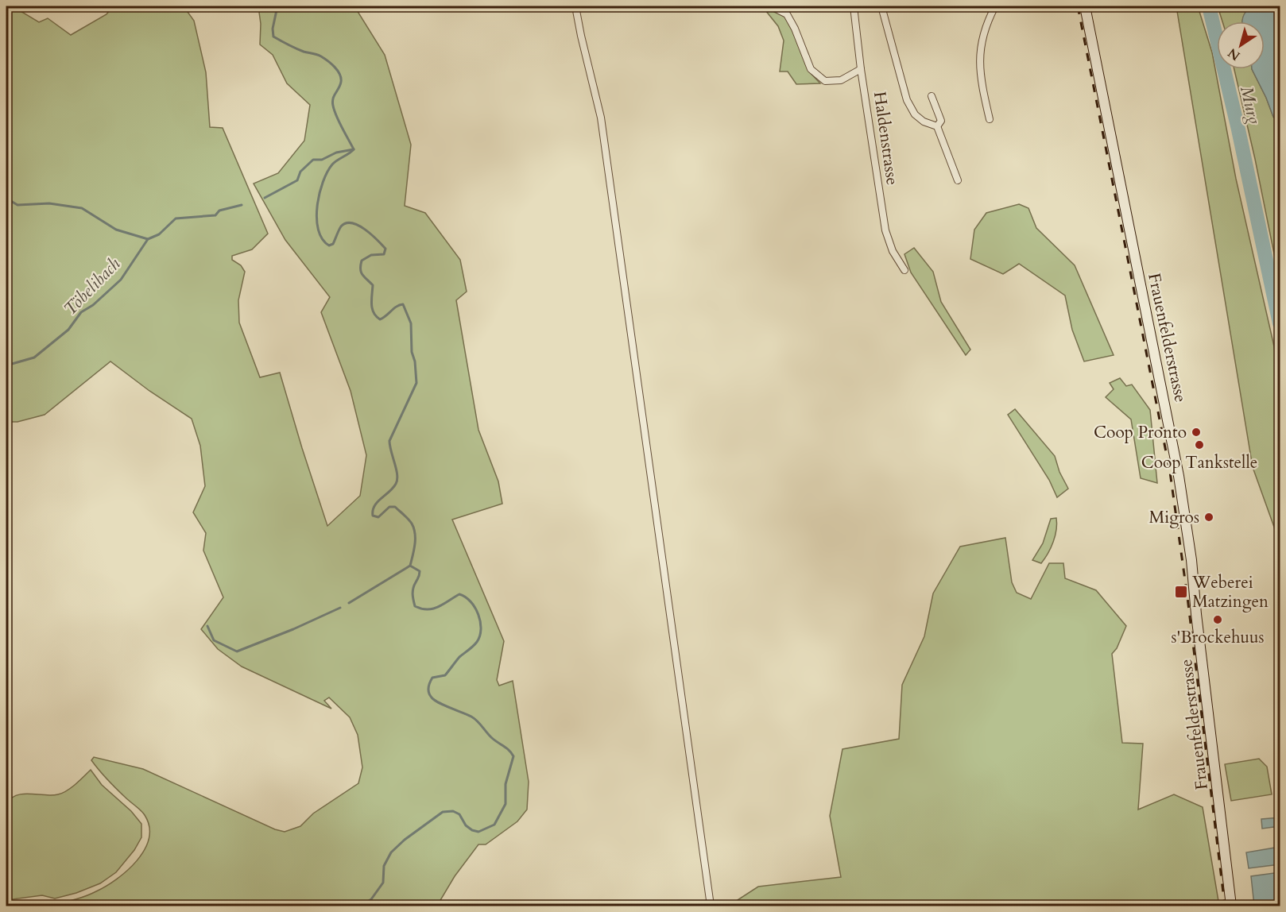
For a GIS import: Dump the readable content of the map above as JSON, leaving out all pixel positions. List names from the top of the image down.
{
  "streets": {
    "main road": ["Frauenfelderstrasse"],
    "street": ["Haldenstrasse"]
  },
  "water": ["Murg", "Töbelibach"],
  "places": {
    "other": [
      "Coop Pronto",
      "Coop Tankstelle",
      "Migros",
      "s'Brockehuus"
    ],
    "transit": ["Weberei Matzingen"]
  },
  "north": "bottom left"
}
